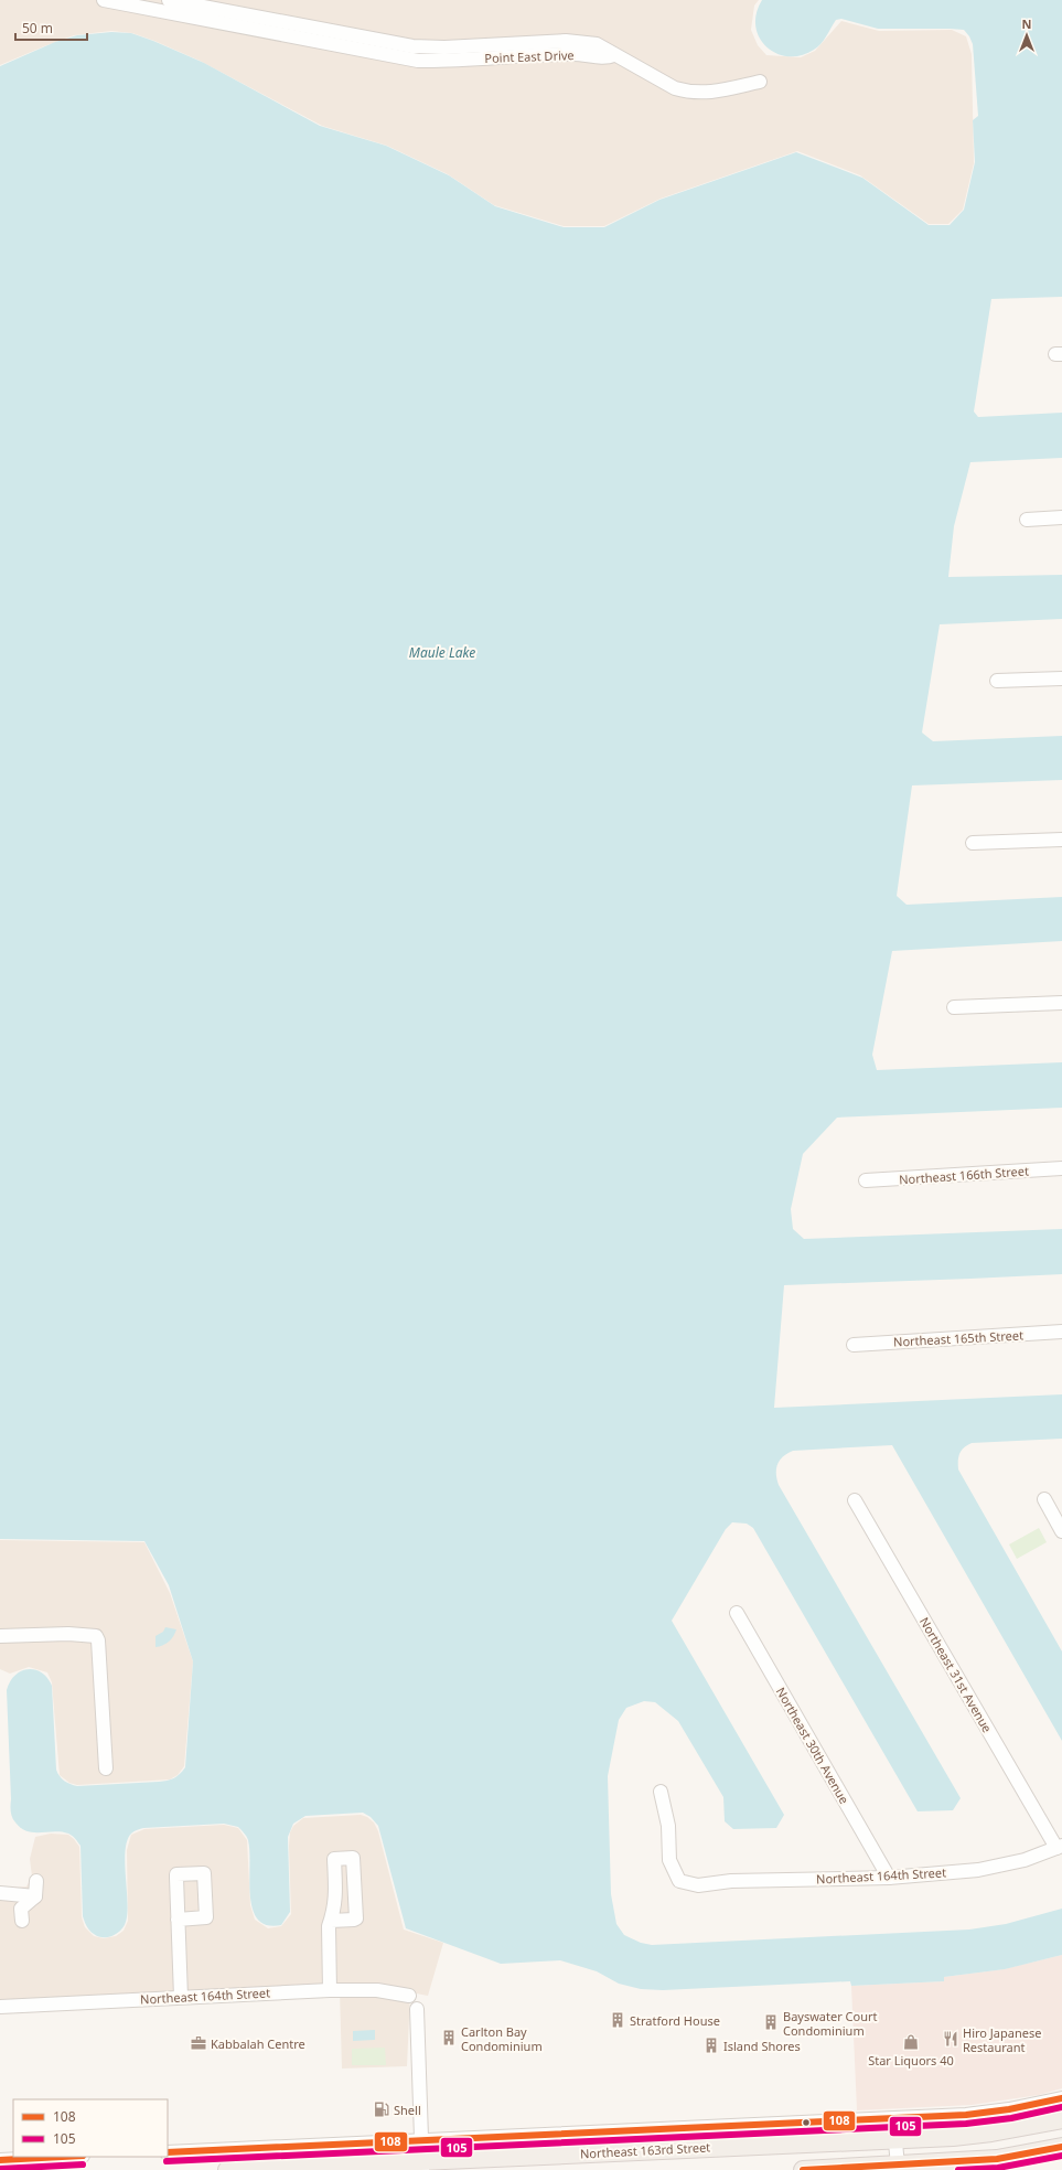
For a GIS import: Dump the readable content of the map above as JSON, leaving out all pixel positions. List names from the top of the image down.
{
  "streets": {
    "main road": ["Northeast 163rd Street"],
    "street": [
      "Point East Drive",
      "Northeast 166th Street",
      "Northeast 165th Street",
      "Northeast 31st Avenue",
      "Northeast 30th Avenue",
      "Northeast 164th Street"
    ]
  },
  "crossings": [
    ["Northeast 31st Avenue", "Northeast 164th Street"],
    ["Northeast 30th Avenue", "Northeast 164th Street"]
  ],
  "water": ["Maule Lake"],
  "places": {
    "building": [
      "Stratford House",
      "Bayswater Court Condominium",
      "Carlton Bay Condominium",
      "Island Shores"
    ],
    "restaurant": ["Hiro Japanese Restaurant"],
    "shop": ["Star Liquors 40"],
    "office": ["Kabbalah Centre"],
    "fuel station": ["Shell"]
  },
  "lines": ["transit line 108", "transit line 105"],
  "legend": ["108", "105"],
  "scale_bar": "50 m",
  "north": "top"
}
